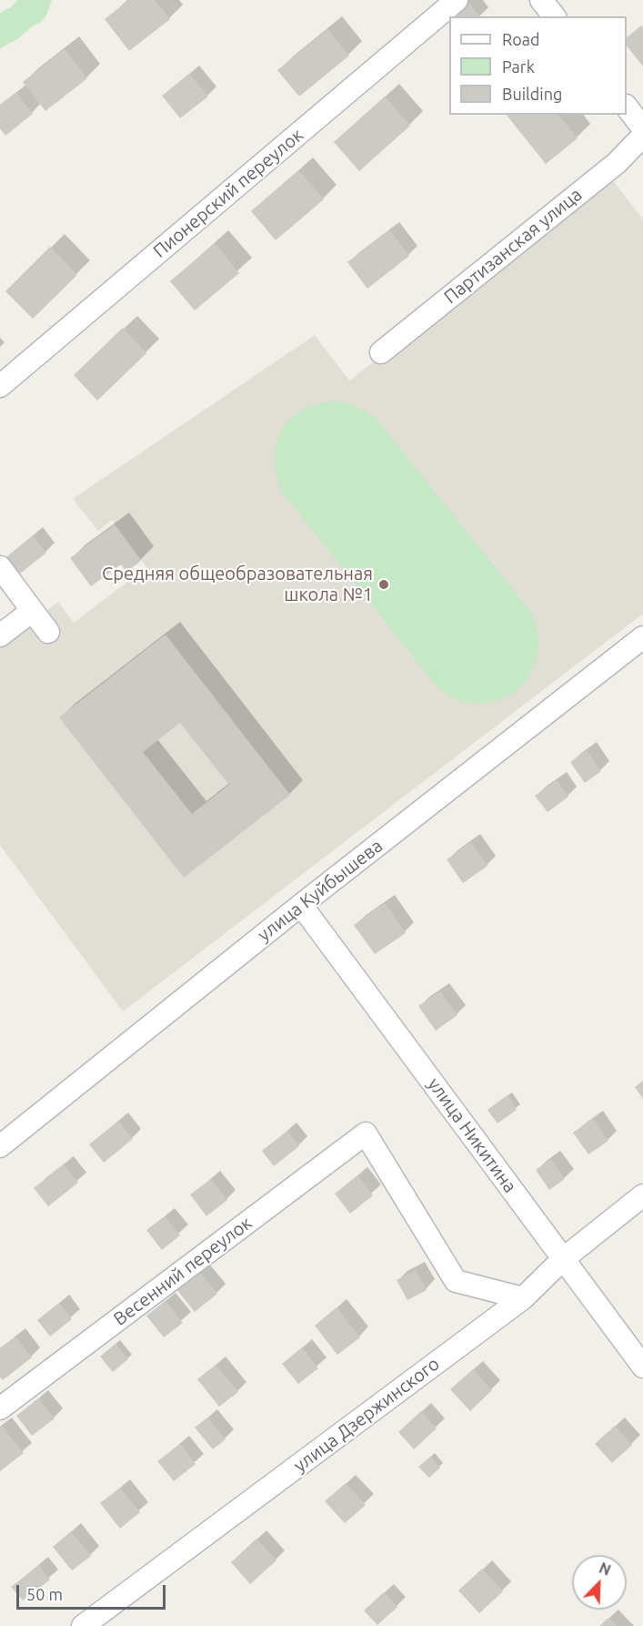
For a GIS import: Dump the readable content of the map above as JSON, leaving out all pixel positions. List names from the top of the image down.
{
  "streets": {
    "street": [
      "Пионерский переулок",
      "Партизанская улица",
      "улица Куйбышева",
      "улица Никитина",
      "Весенний переулок",
      "улица Дзержинского"
    ]
  },
  "crossings": [
    ["улица Куйбышева", "улица Никитина"],
    ["улица Никитина", "улица Дзержинского"],
    ["Весенний переулок", "улица Дзержинского"]
  ],
  "places": ["Средняя общеобразовательная школа №1"],
  "legend": ["Road", "Park", "Building"],
  "scale_bar": "50 m",
  "north": "top right"
}
